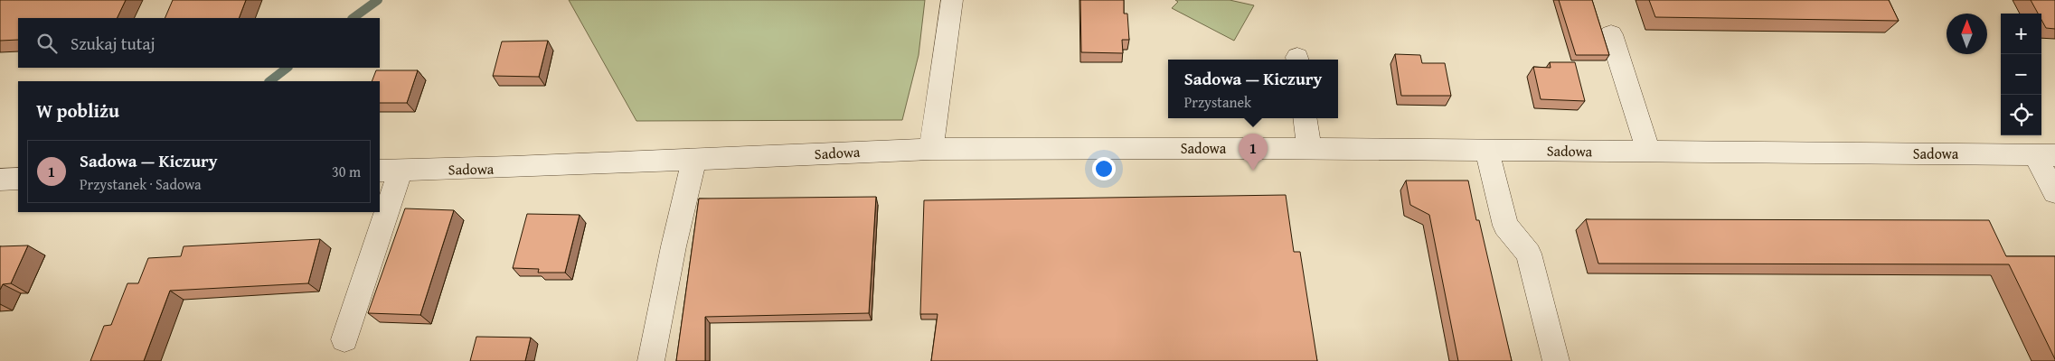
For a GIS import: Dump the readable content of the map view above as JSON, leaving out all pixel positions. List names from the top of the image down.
{
  "streets": {
    "street": ["Sadowa"]
  },
  "north": "top",
  "page": {
    "map_buttons": ["+", "−"],
    "search": "Szukaj tutaj",
    "popup": ["Sadowa — Kiczury", "Przystanek"],
    "heading": "W pobliżu",
    "pins": "1",
    "list": [
      {
        "mark": "1",
        "name": "Sadowa — Kiczury",
        "note": "Przystanek · Sadowa",
        "value": "30 m"
      }
    ]
  }
}
